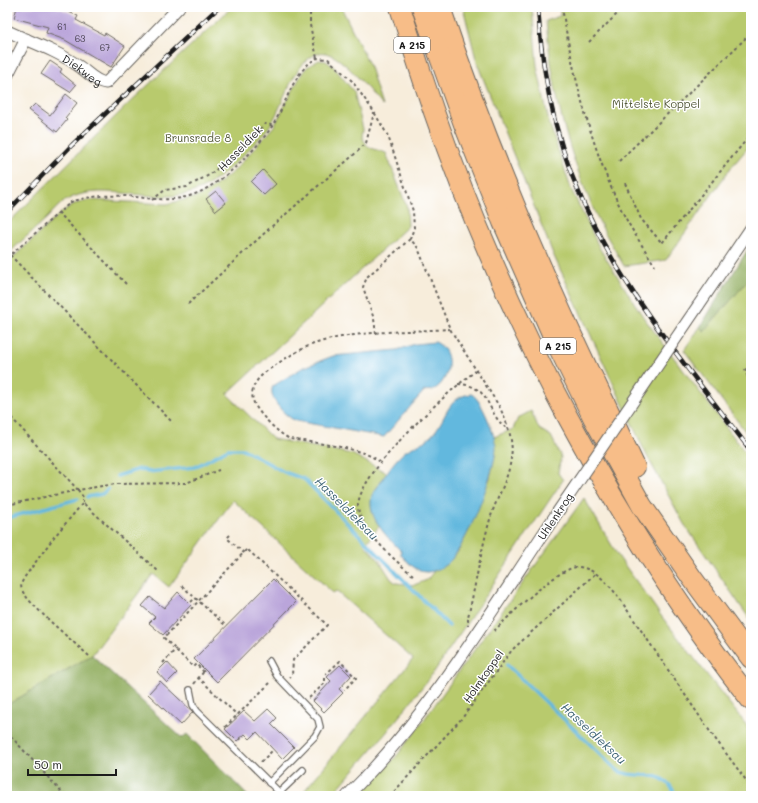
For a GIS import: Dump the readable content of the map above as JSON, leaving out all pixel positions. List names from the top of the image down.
{
  "streets": {
    "highway": ["A 215"],
    "street": ["Diekweg", "Uhlenkrog"],
    "path": ["Hasseldiek", "Holmkoppel"]
  },
  "water": ["Hasseldieksau"],
  "parks": ["Mittelste Koppel", "Brunsrade 8"],
  "house_numbers": ["61", "63", "67"],
  "scale_bar": "50 m"
}
